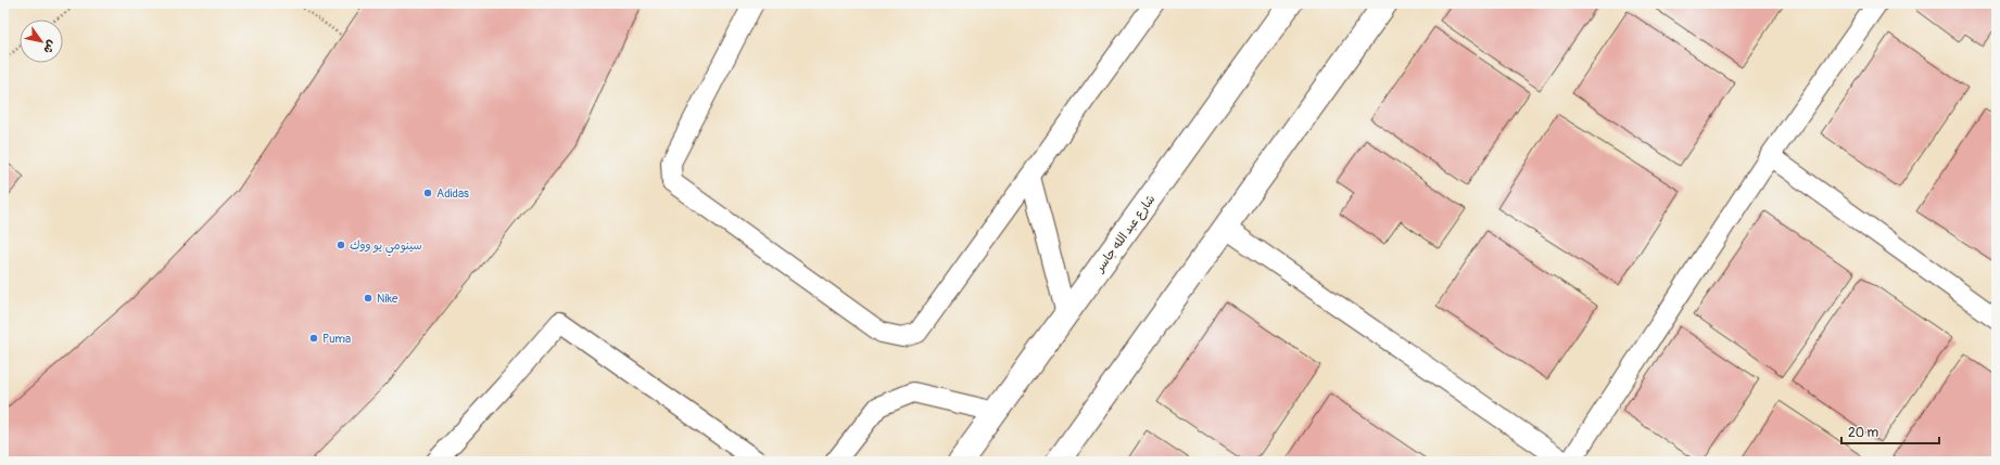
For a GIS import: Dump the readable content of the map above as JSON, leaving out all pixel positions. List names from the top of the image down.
{
  "streets": {
    "street": ["شارع عبد الله جاسر"]
  },
  "places": [
    "Adidas",
    "سينومي يو ووك",
    "Nike",
    "Puma"
  ],
  "scale_bar": "20 m",
  "north": "bottom right"
}
